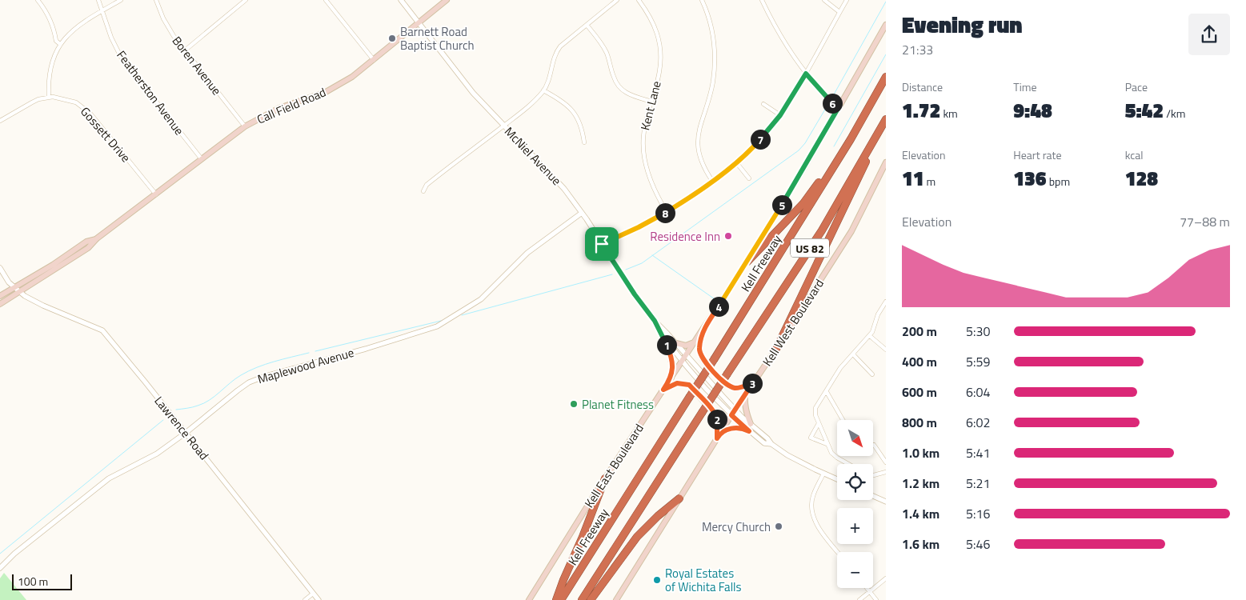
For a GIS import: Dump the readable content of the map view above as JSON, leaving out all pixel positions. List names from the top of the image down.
{
  "streets": {
    "highway": ["US 82", "Kell Freeway"],
    "main road": ["Call Field Road", "Kell West Boulevard", "Kell East Boulevard"],
    "street": [
      "Boren Avenue",
      "Featherston Avenue",
      "Kent Lane",
      "Gossett Drive",
      "McNiel Avenue",
      "Maplewood Avenue",
      "Lawrence Road"
    ]
  },
  "crossings": [
    ["Boren Avenue", "Call Field Road"],
    ["Featherston Avenue", "Call Field Road"],
    ["Call Field Road", "Gossett Drive"],
    ["Call Field Road", "McNiel Avenue"],
    ["Call Field Road", "Lawrence Road"],
    ["McNiel Avenue", "Kell West Boulevard"],
    ["McNiel Avenue", "Maplewood Avenue"],
    ["McNiel Avenue", "Kell East Boulevard"],
    ["Maplewood Avenue", "Lawrence Road"]
  ],
  "places": [
    "Barnett Road Baptist Church",
    "Residence Inn",
    "Planet Fitness",
    "Mercy Church",
    "Royal Estates of Wichita Falls"
  ],
  "scale_bar": "100 m",
  "north": "bottom right",
  "page": {
    "heading": ["Evening run", "21:33"],
    "stats": [
      ["Distance", "1.72 km"],
      ["Time", "9:48"],
      ["Pace", "5:42 /km"],
      ["Elevation", "11 m"],
      ["Heart rate", "136 bpm"],
      ["kcal", "128"]
    ],
    "pins": [
      "6",
      "7",
      "5",
      "8",
      "4",
      "1",
      "3",
      "2"
    ],
    "chart": ["Elevation", "77–88 m"],
    "list": [
      {
        "name": "200 m",
        "note": "5:30"
      },
      {
        "name": "400 m",
        "note": "5:59"
      },
      {
        "name": "600 m",
        "note": "6:04"
      },
      {
        "name": "800 m",
        "note": "6:02"
      },
      {
        "name": "1.0 km",
        "note": "5:41"
      },
      {
        "name": "1.2 km",
        "note": "5:21"
      },
      {
        "name": "1.4 km",
        "note": "5:16"
      },
      {
        "name": "1.6 km",
        "note": "5:46"
      }
    ],
    "map_buttons": ["+", "−"],
    "scale": "100 m"
  }
}
